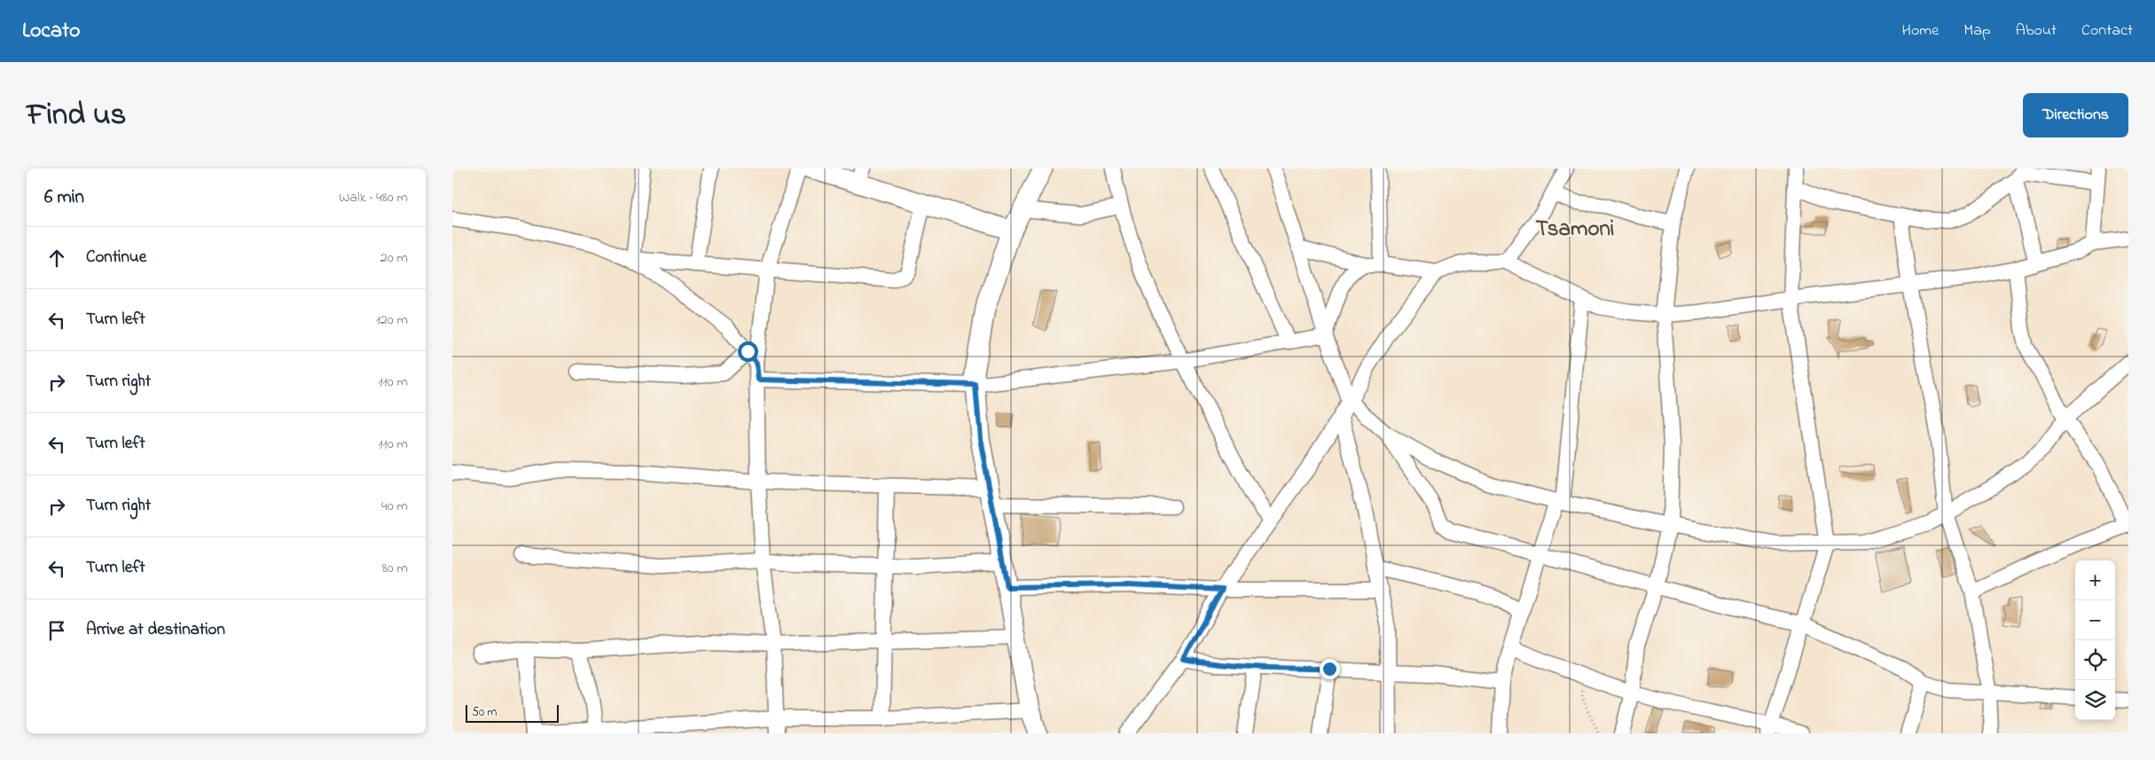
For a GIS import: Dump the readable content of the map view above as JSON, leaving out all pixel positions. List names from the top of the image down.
{
  "districts": ["Tsamoni"],
  "scale_bar": "50 m",
  "page": {
    "header": "Locato",
    "nav": [
      "Home",
      "Map",
      "About",
      "Contact"
    ],
    "title": "Find us",
    "buttons": "Directions",
    "heading": ["6 min", "Walk · 480 m"],
    "list": [
      ["Continue", "20 m"],
      ["Turn left", "120 m"],
      ["Turn right", "110 m"],
      ["Turn left", "110 m"],
      ["Turn right", "40 m"],
      ["Turn left", "80 m"],
      "Arrive at destination"
    ],
    "map_buttons": ["+", "−"],
    "scale": "50 m"
  }
}
